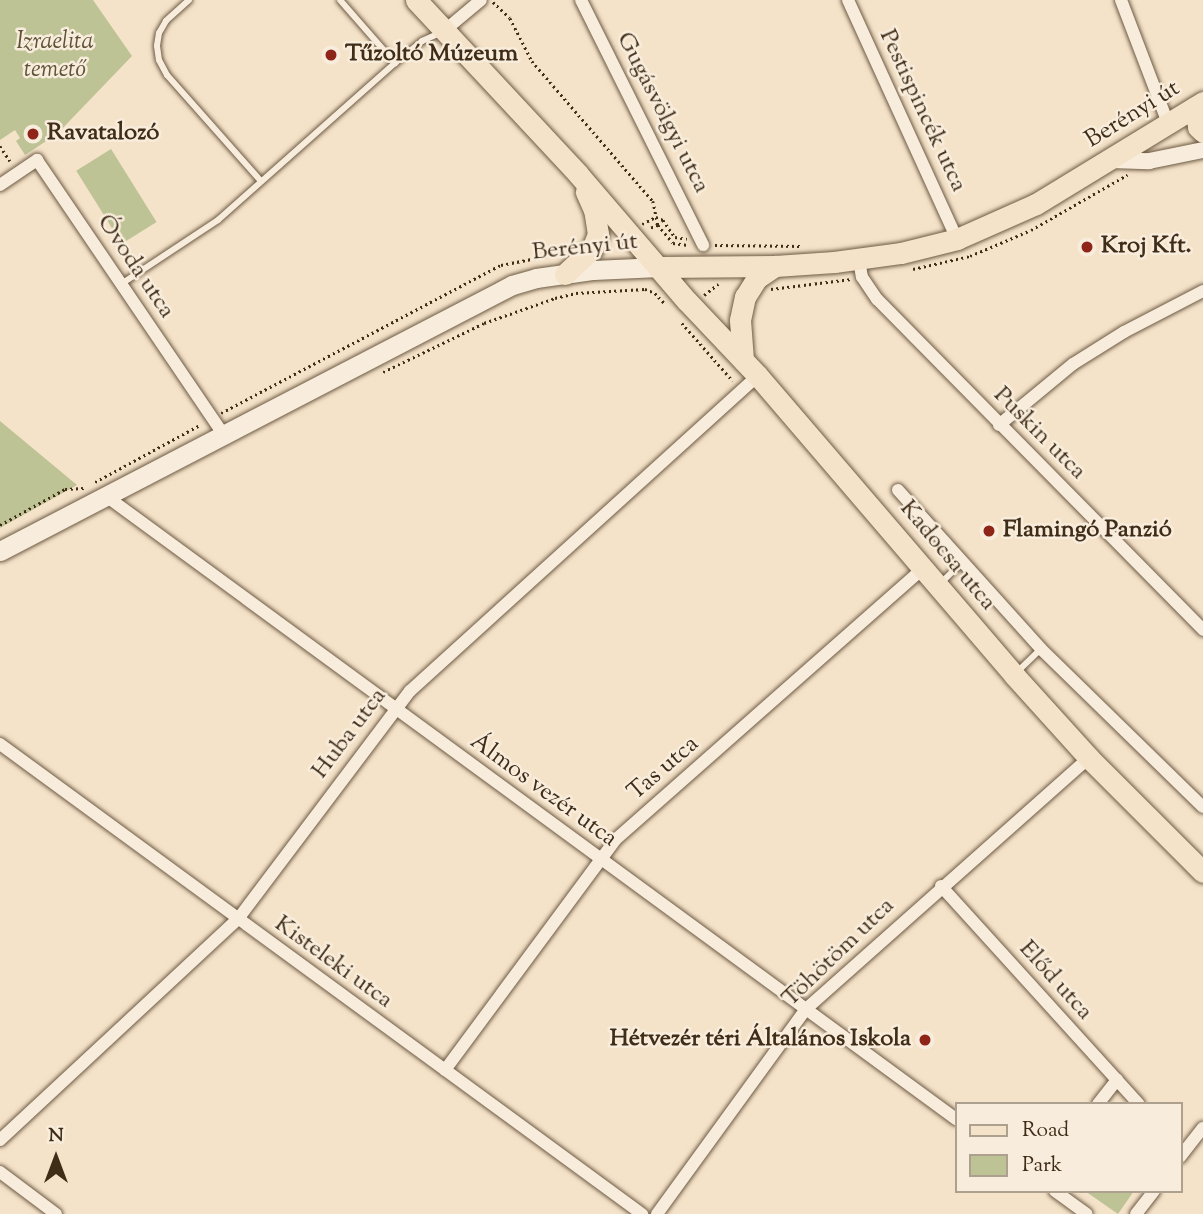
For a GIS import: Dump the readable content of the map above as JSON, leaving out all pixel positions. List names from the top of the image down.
{
  "streets": {
    "main road": ["Berényi út", "Kadocsa utca"],
    "street": [
      "Pestispincék utca",
      "Gugásvölgyi utca",
      "Óvoda utca",
      "Puskin utca",
      "Huba utca",
      "Tas utca",
      "Álmos vezér utca",
      "Töhötöm utca",
      "Kisteleki utca",
      "Előd utca"
    ]
  },
  "crossings": [
    ["Pestispincék utca", "Berényi út"],
    ["Berényi út", "Óvoda utca"],
    ["Berényi út", "Puskin utca"],
    ["Berényi út", "Kadocsa utca"],
    ["Berényi út", "Álmos vezér utca"],
    ["Kadocsa utca", "Huba utca"],
    ["Kadocsa utca", "Tas utca"],
    ["Kadocsa utca", "Töhötöm utca"],
    ["Huba utca", "Álmos vezér utca"],
    ["Huba utca", "Kisteleki utca"],
    ["Tas utca", "Álmos vezér utca"],
    ["Tas utca", "Kisteleki utca"],
    ["Álmos vezér utca", "Töhötöm utca"],
    ["Töhötöm utca", "Előd utca"]
  ],
  "parks": ["Izraelita temető"],
  "places": [
    "Tűzoltó Múzeum",
    "Ravatalozó",
    "Kroj Kft.",
    "Flamingó Panzió",
    "Hétvezér téri Általános Iskola"
  ],
  "legend": ["Road", "Park"],
  "north": "top"
}
